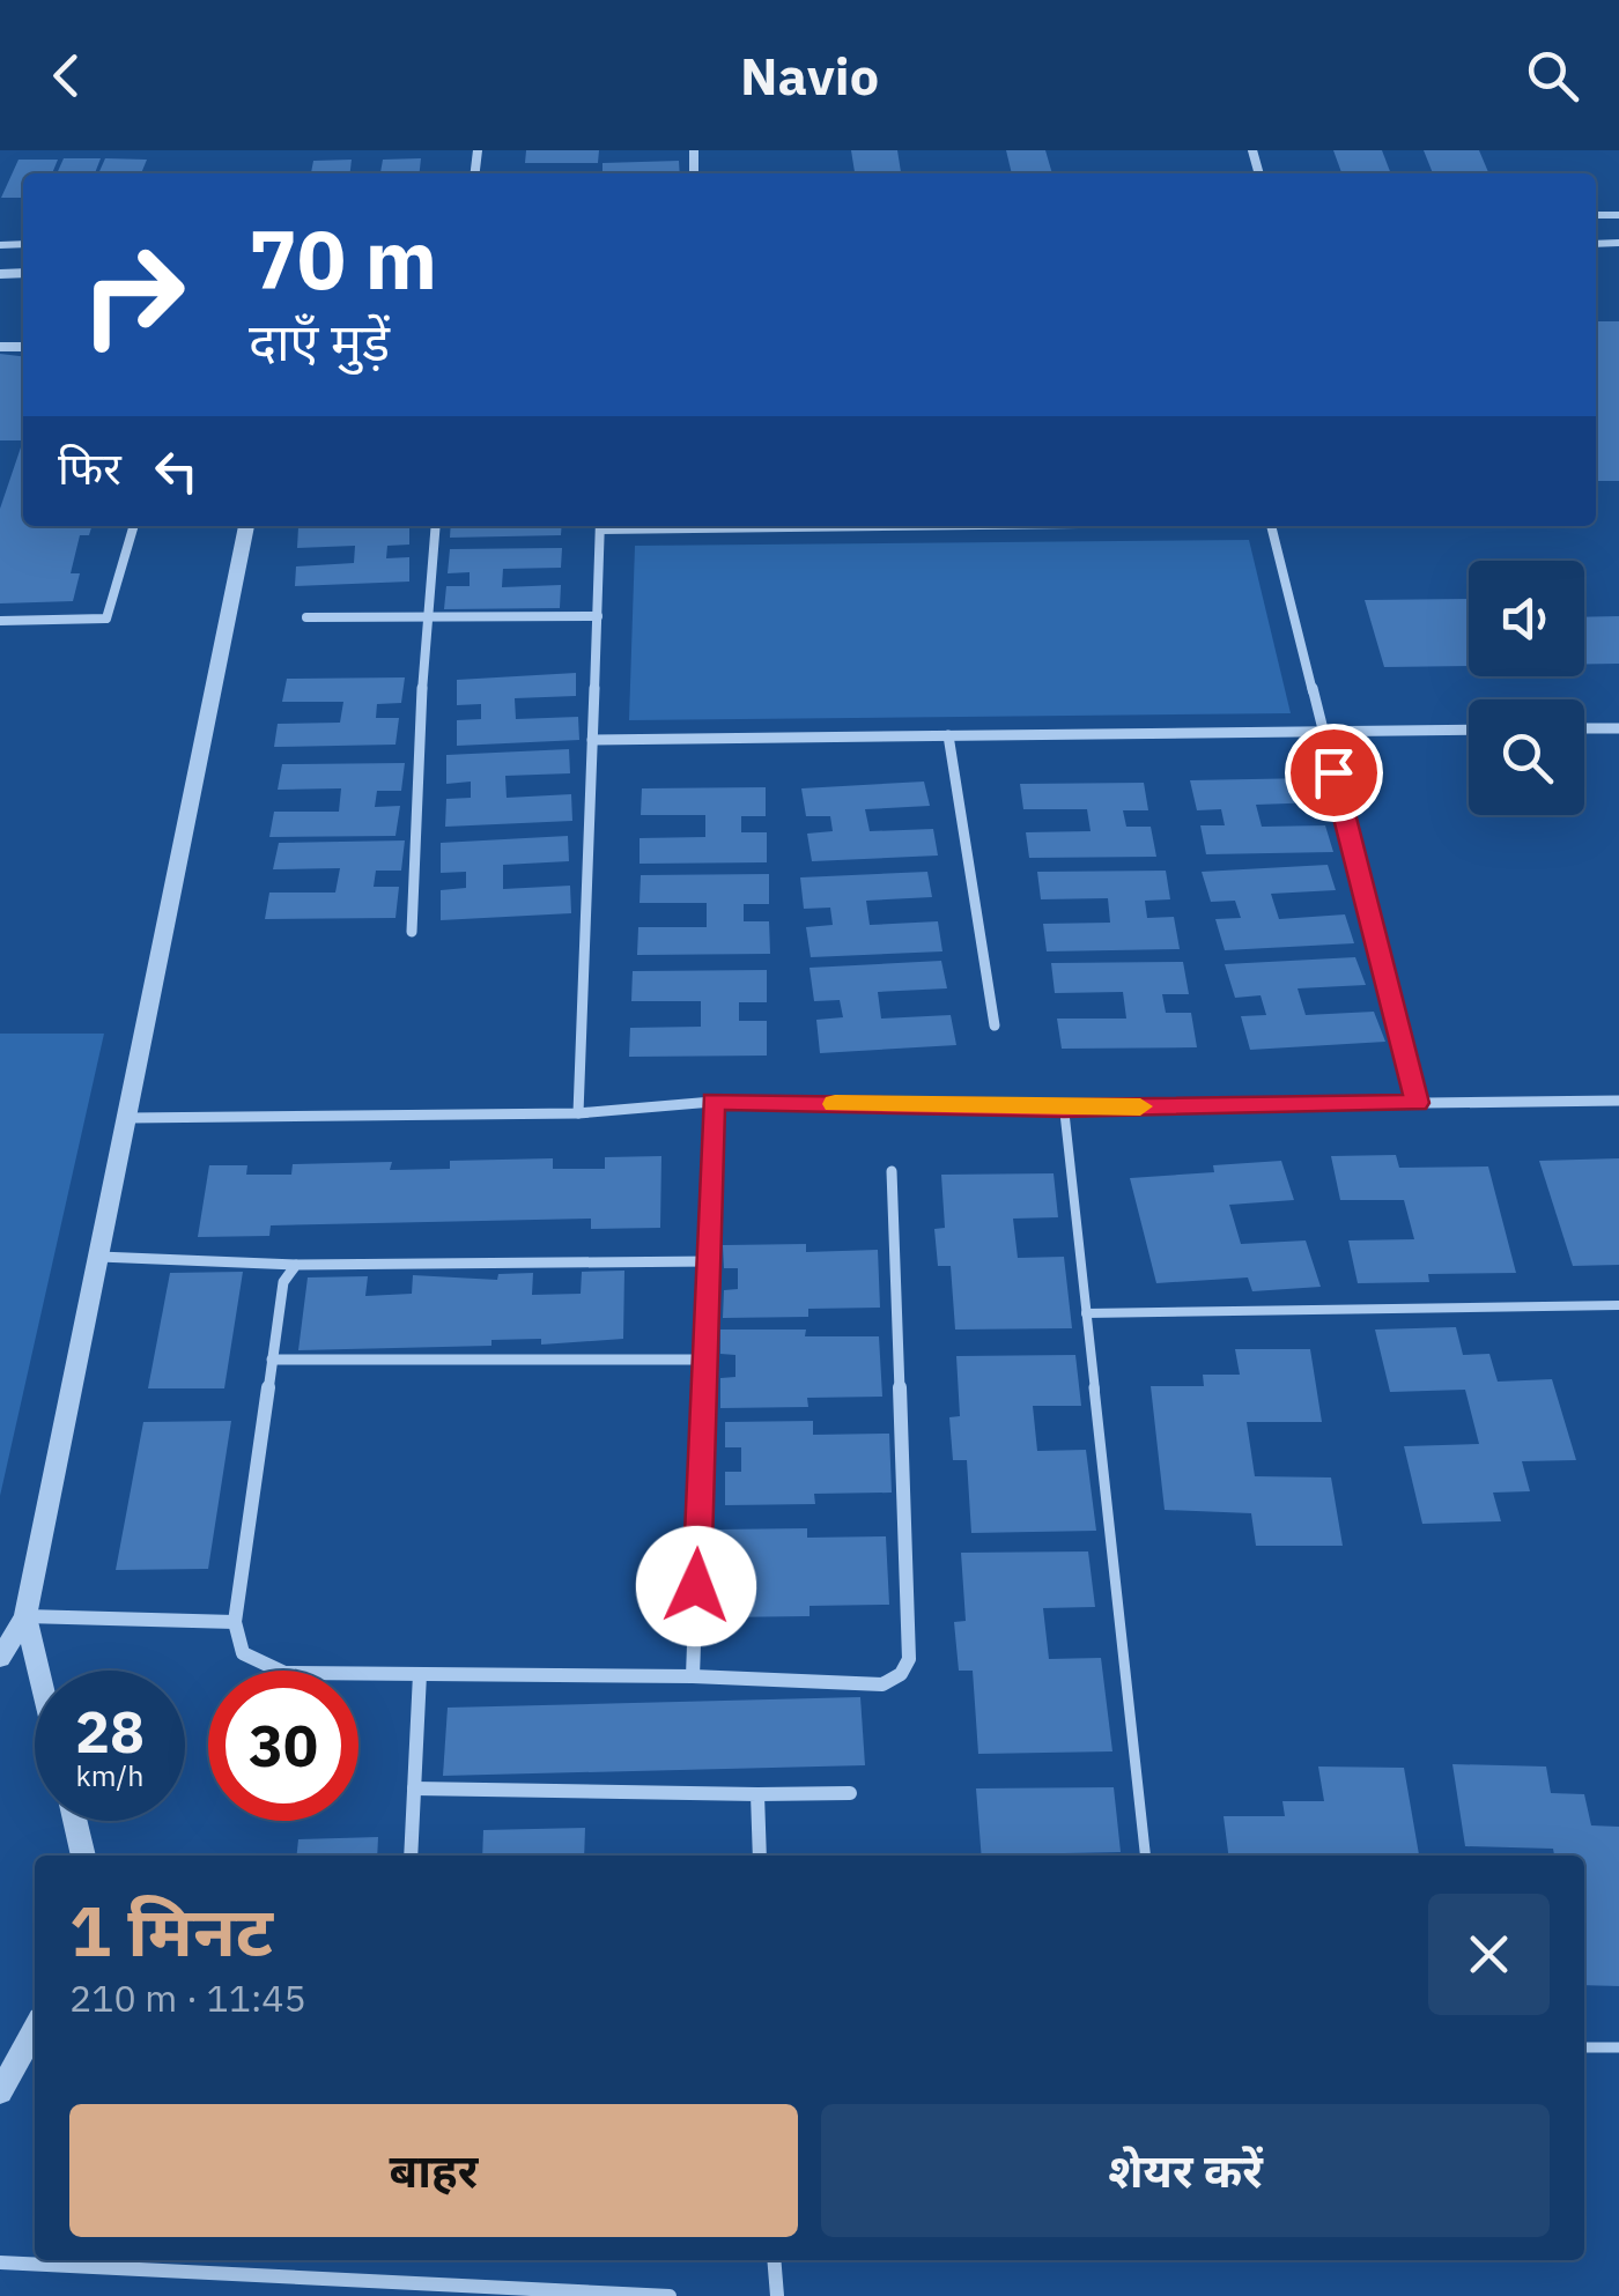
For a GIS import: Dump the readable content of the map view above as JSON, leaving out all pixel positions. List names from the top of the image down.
{
  "page": {
    "header": "Navio",
    "turn": ["70 m", "दाएँ मुड़ें"],
    "then": "फिर",
    "speed": "28 km/h",
    "limit": "30",
    "heading": ["1 मिनट", "210 m · 11:45"],
    "buttons": ["बाहर", "शेयर करें"]
  }
}
